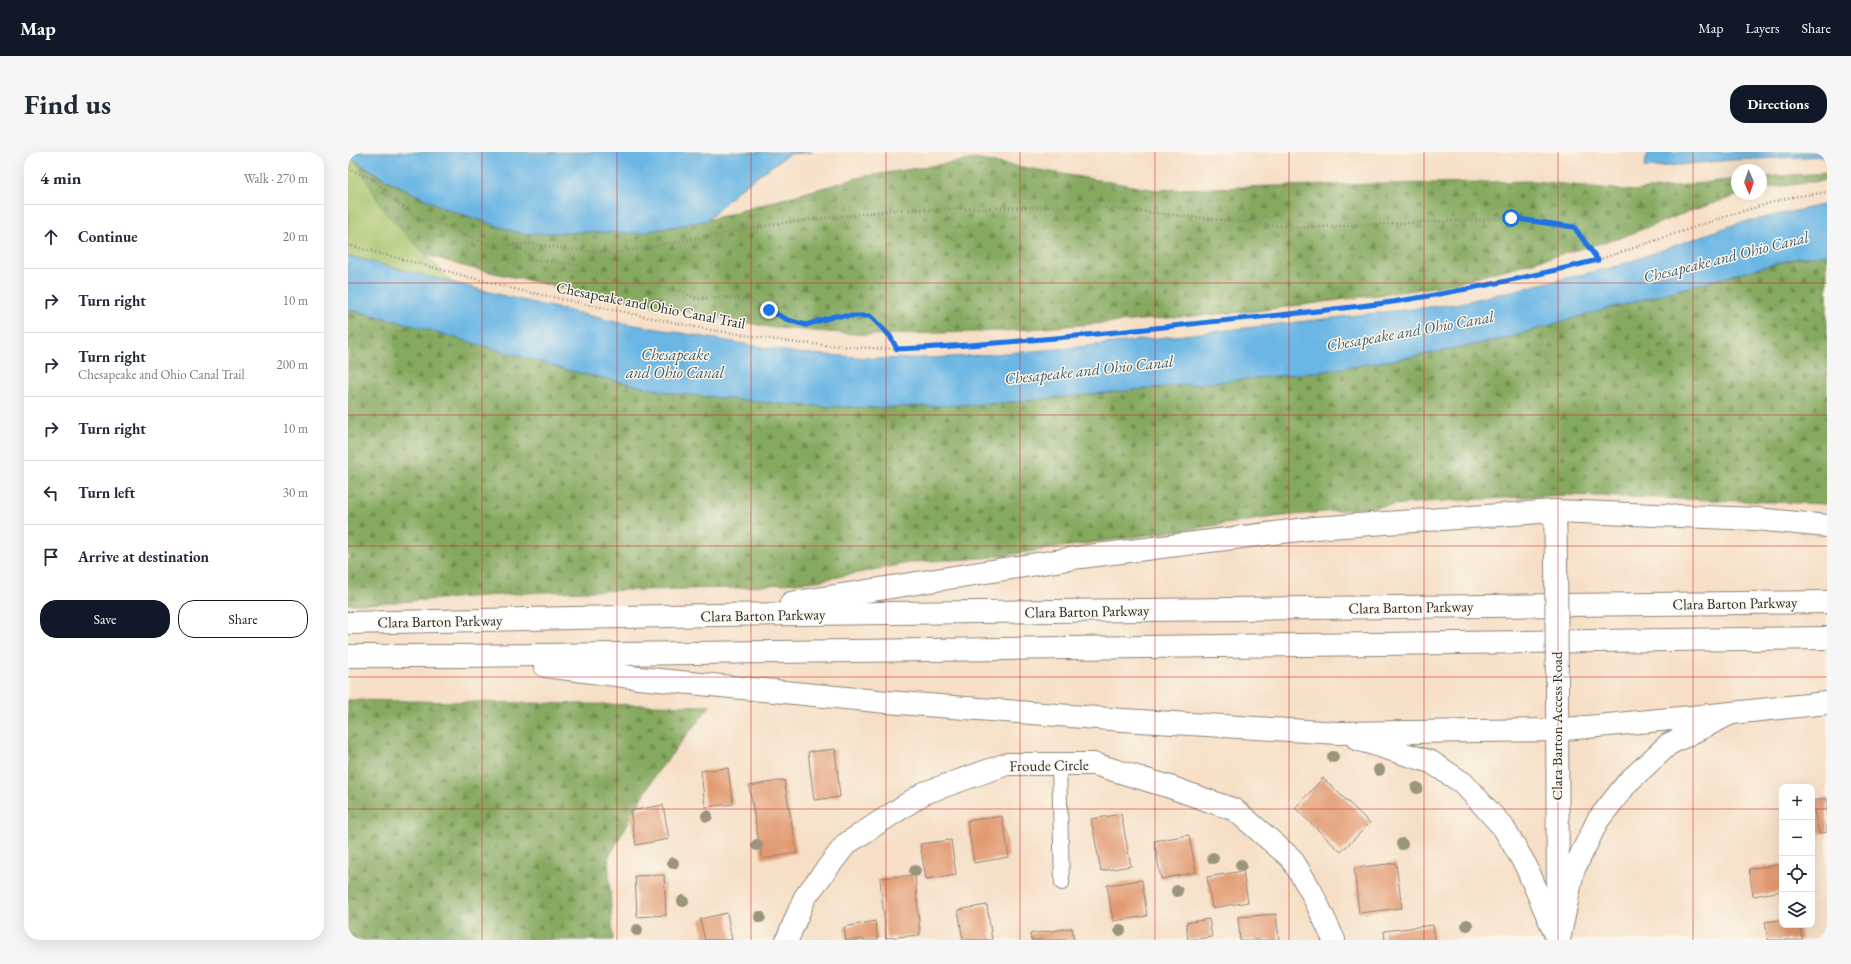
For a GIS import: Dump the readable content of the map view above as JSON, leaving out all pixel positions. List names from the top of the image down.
{
  "streets": {
    "main road": ["Clara Barton Parkway", "Clara Barton Access Road", "Froude Circle"],
    "path": ["Chesapeake and Ohio Canal Trail"]
  },
  "water": ["Chesapeake and Ohio Canal"],
  "north": "bottom",
  "page": {
    "header": "Map",
    "nav": ["Map", "Layers", "Share"],
    "buttons": [
      "Directions",
      ["Save", "Share"]
    ],
    "title": "Find us",
    "heading": ["4 min", "Walk · 270 m"],
    "list": [
      ["Continue", "20 m"],
      ["Turn right", "10 m"],
      ["Turn right", "Chesapeake and Ohio Canal Trail", "200 m"],
      ["Turn right", "10 m"],
      ["Turn left", "30 m"],
      "Arrive at destination"
    ],
    "map_buttons": ["+", "−"]
  }
}
